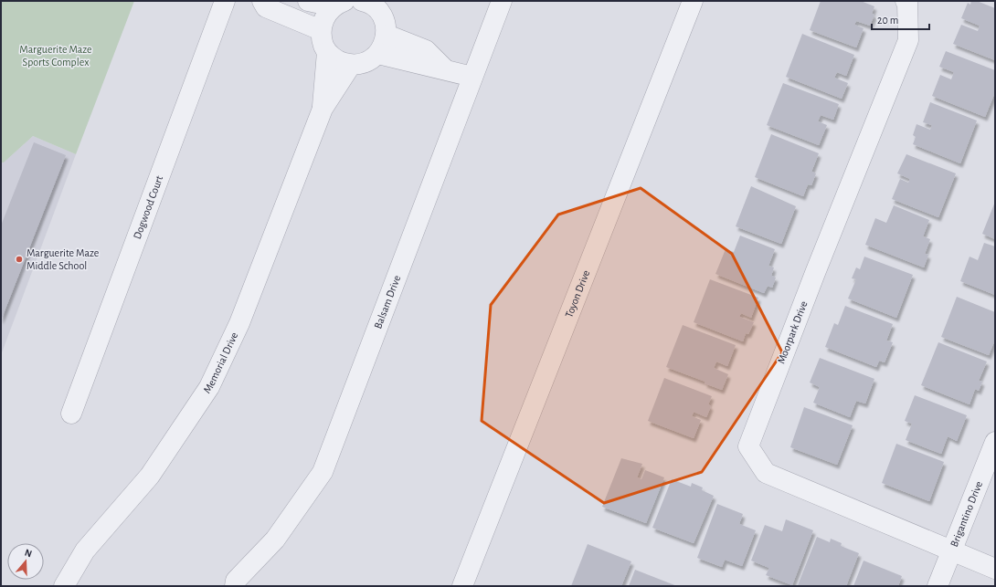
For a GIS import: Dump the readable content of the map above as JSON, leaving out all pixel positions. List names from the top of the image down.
{
  "streets": {
    "street": [
      "Dogwood Court",
      "Toyon Drive",
      "Balsam Drive",
      "Moorpark Drive",
      "Memorial Drive",
      "Brigantino Drive"
    ]
  },
  "crossings": [
    ["Moorpark Drive", "Brigantino Drive"]
  ],
  "parks": ["Marguerite Maze Sports Complex"],
  "places": ["Marguerite Maze Middle School"],
  "scale_bar": "20 m",
  "north": "top"
}
